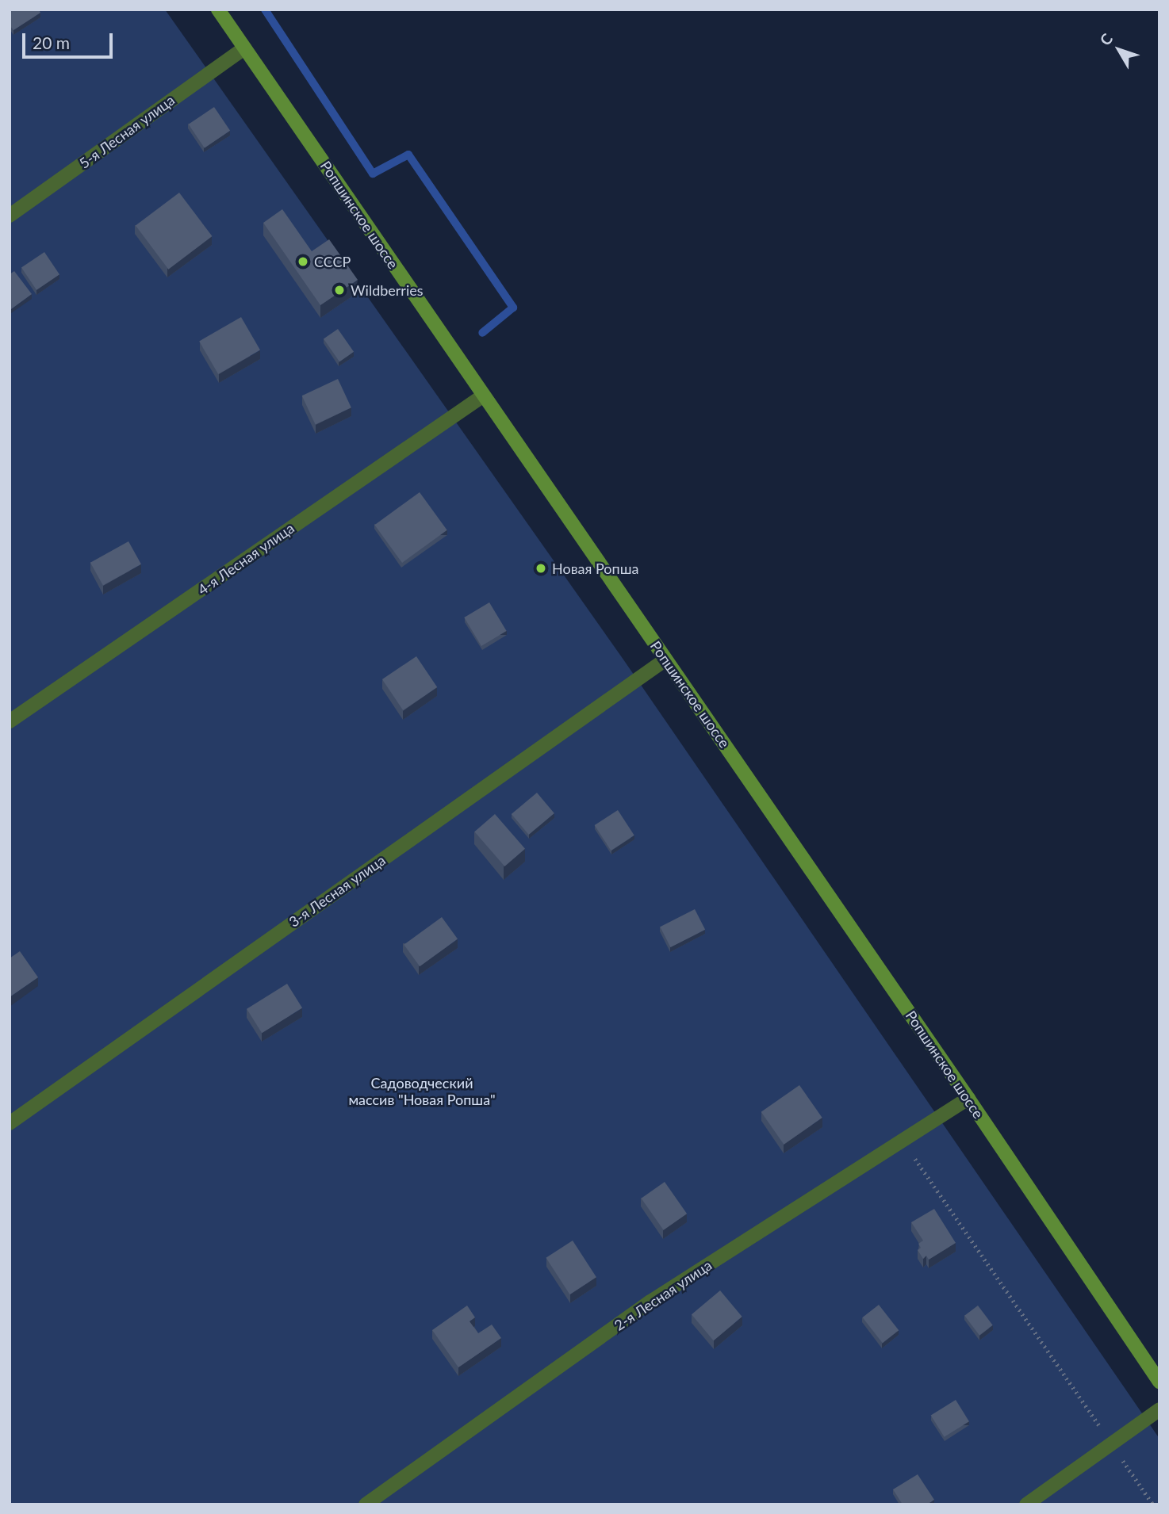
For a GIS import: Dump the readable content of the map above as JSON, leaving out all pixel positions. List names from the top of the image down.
{
  "streets": {
    "main road": ["Ропшинское шоссе"],
    "street": [
      "5-я Лесная улица",
      "4-я Лесная улица",
      "3-я Лесная улица",
      "2-я Лесная улица"
    ]
  },
  "crossings": [
    ["5-я Лесная улица", "Ропшинское шоссе"],
    ["Ропшинское шоссе", "4-я Лесная улица"],
    ["Ропшинское шоссе", "3-я Лесная улица"],
    ["Ропшинское шоссе", "2-я Лесная улица"]
  ],
  "parks": ["Садоводческий массив \"Новая Ропша\""],
  "places": ["СССР", "Wildberries", "Новая Ропша"],
  "scale_bar": "20 m",
  "north": "top left"
}
